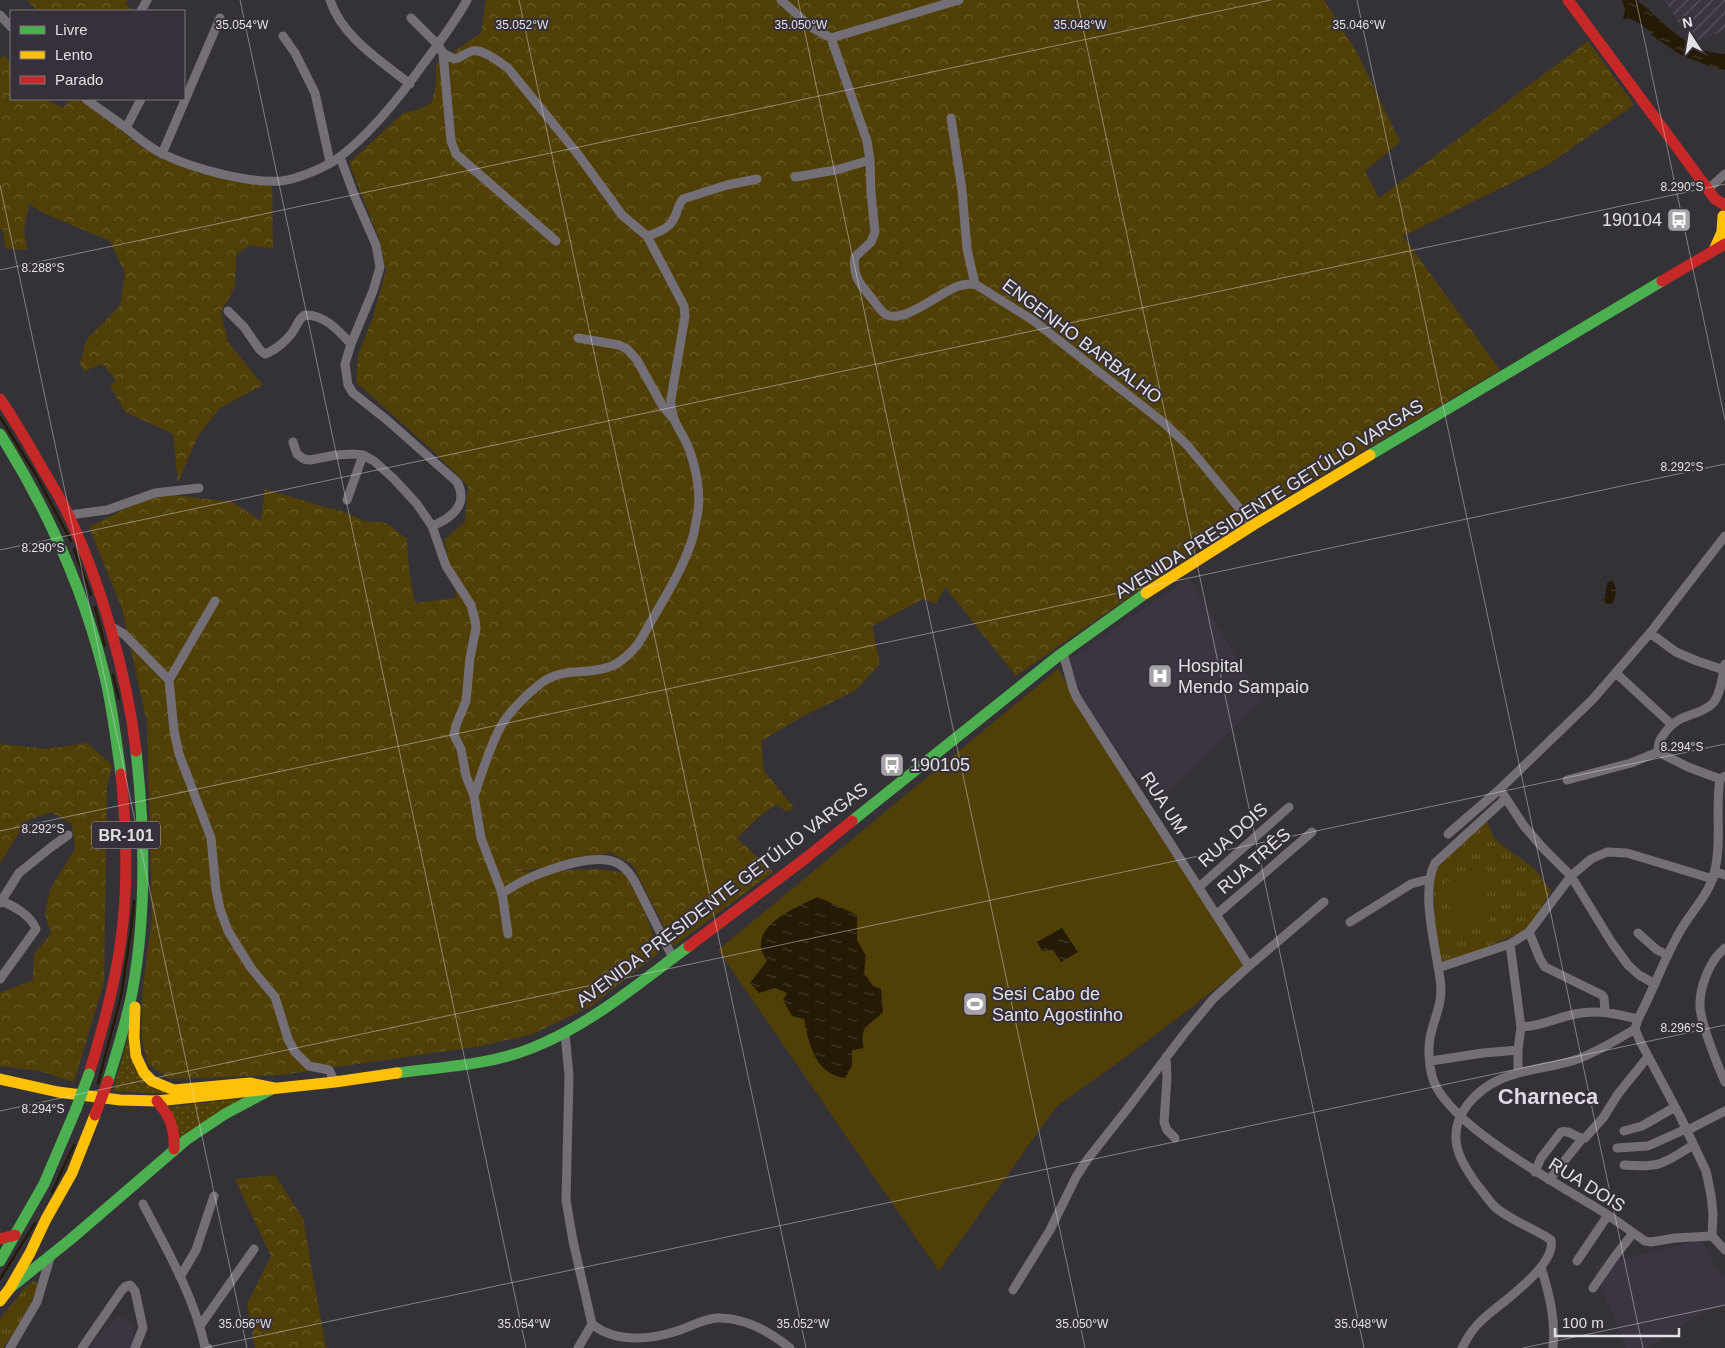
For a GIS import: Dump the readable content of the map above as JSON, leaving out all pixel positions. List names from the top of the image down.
{
  "streets": {
    "main road": ["AVENIDA PRESIDENTE GETÚLIO VARGAS", "BR-101"],
    "street": [
      "ENGENHO BARBALHO",
      "RUA UM",
      "RUA DOIS",
      "RUA TRÊS"
    ]
  },
  "crossings": [
    ["ENGENHO BARBALHO", "AVENIDA PRESIDENTE GETÚLIO VARGAS"],
    ["AVENIDA PRESIDENTE GETÚLIO VARGAS", "RUA UM"],
    ["RUA UM", "RUA DOIS"],
    ["RUA UM", "RUA TRÊS"]
  ],
  "districts": ["Charneca"],
  "places": {
    "bus stop": ["190104", "190105"],
    "hospital": ["Hospital Mendo Sampaio"],
    "sports": ["Sesi Cabo de Santo Agostinho"]
  },
  "legend": ["Livre", "Lento", "Parado"],
  "scale_bar": "100 m",
  "north": "top",
  "coordinates": [
    "35.054°W",
    "35.052°W",
    "35.050°W",
    "35.048°W",
    "35.046°W",
    "8.290°S",
    "8.288°S",
    "8.292°S",
    "8.294°S",
    "8.296°S",
    "35.056°W"
  ]
}
